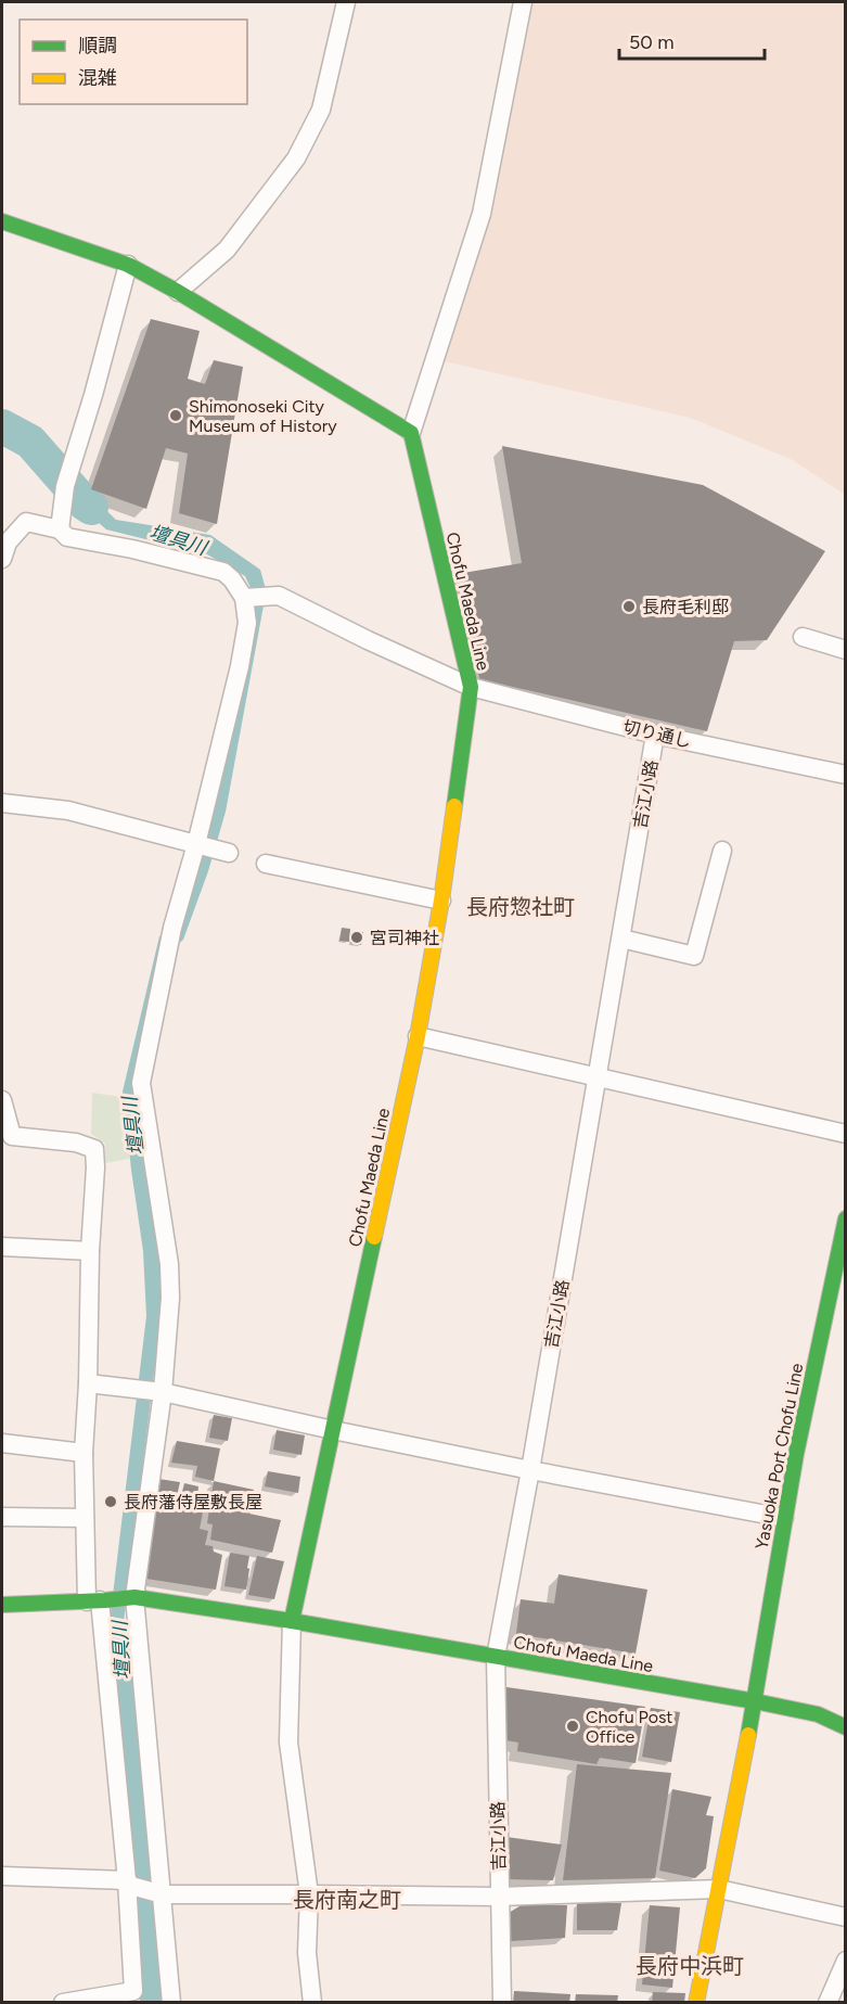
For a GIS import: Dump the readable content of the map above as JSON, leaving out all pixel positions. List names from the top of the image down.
{
  "streets": {
    "main road": ["Chofu Maeda Line", "Yasuoka Port Chofu Line"],
    "street": ["切り通し", "吉江小路"]
  },
  "crossings": [
    ["Chofu Maeda Line", "切り通し"],
    ["Chofu Maeda Line", "吉江小路"],
    ["Chofu Maeda Line", "Yasuoka Port Chofu Line"],
    ["切り通し", "吉江小路"]
  ],
  "districts": ["長府惣社町", "長府南之町", "長府中浜町"],
  "water": ["壇具川"],
  "places": [
    "Shimonoseki City Museum of History",
    "長府毛利邸",
    "宮司神社",
    "長府藩侍屋敷長屋",
    "Chofu Post Office"
  ],
  "legend": ["順調", "混雑"],
  "scale_bar": "50 m"
}
